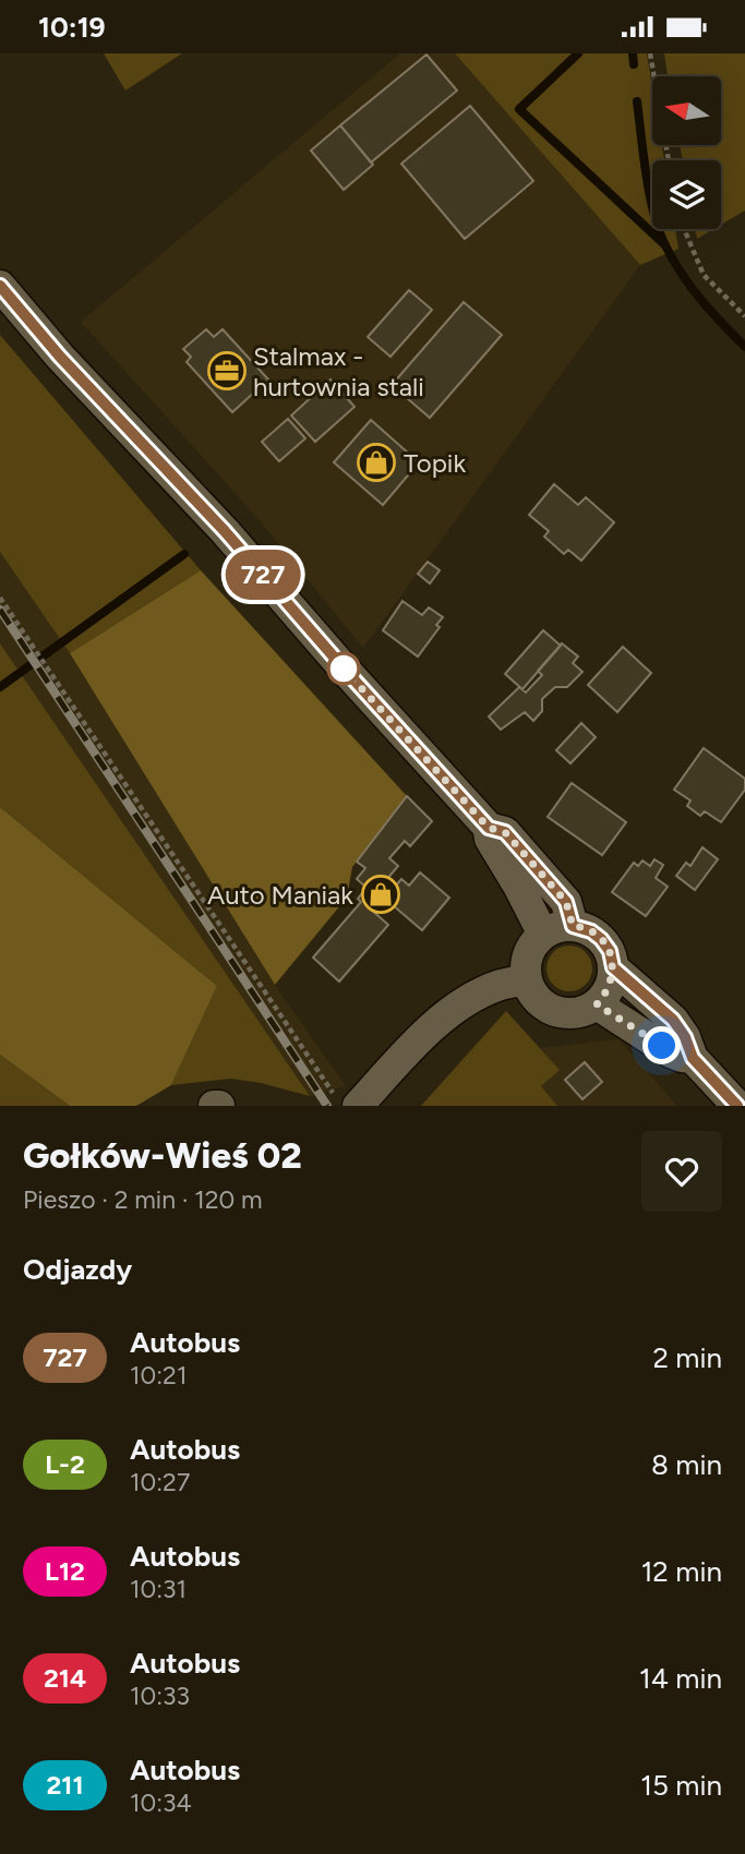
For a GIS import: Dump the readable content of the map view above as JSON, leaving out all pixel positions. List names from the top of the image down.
{
  "places": {
    "office": ["Stalmax - hurtownia stali"],
    "shop": ["Topik", "Auto Maniak"]
  },
  "lines": ["bus line 727"],
  "north": "left",
  "page": {
    "status": "10:19",
    "on_map": "727",
    "heading": [
      ["Gołków-Wieś 02", "Pieszo · 2 min · 120 m"],
      "Odjazdy"
    ],
    "list": [
      {
        "mark": "727",
        "name": "Autobus",
        "note": "10:21",
        "value": "2 min"
      },
      {
        "mark": "L-2",
        "name": "Autobus",
        "note": "10:27",
        "value": "8 min"
      },
      {
        "mark": "L12",
        "name": "Autobus",
        "note": "10:31",
        "value": "12 min"
      },
      {
        "mark": "214",
        "name": "Autobus",
        "note": "10:33",
        "value": "14 min"
      },
      {
        "mark": "211",
        "name": "Autobus",
        "note": "10:34",
        "value": "15 min"
      }
    ]
  }
}
